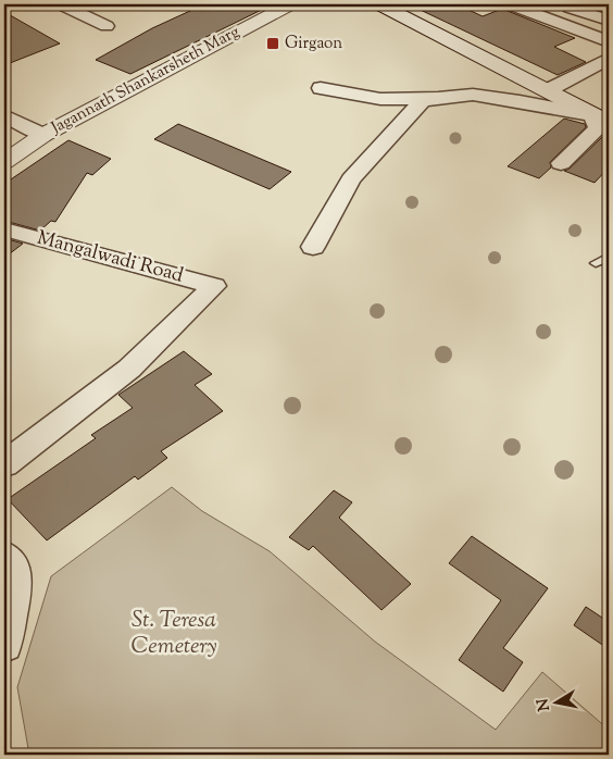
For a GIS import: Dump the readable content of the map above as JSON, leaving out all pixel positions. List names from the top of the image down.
{
  "streets": {
    "street": ["Jagannath Shankarsheth Marg", "Mangalwadi Road"]
  },
  "parks": ["St. Teresa Cemetery"],
  "places": {
    "transit": ["Girgaon"]
  },
  "north": "left"
}
